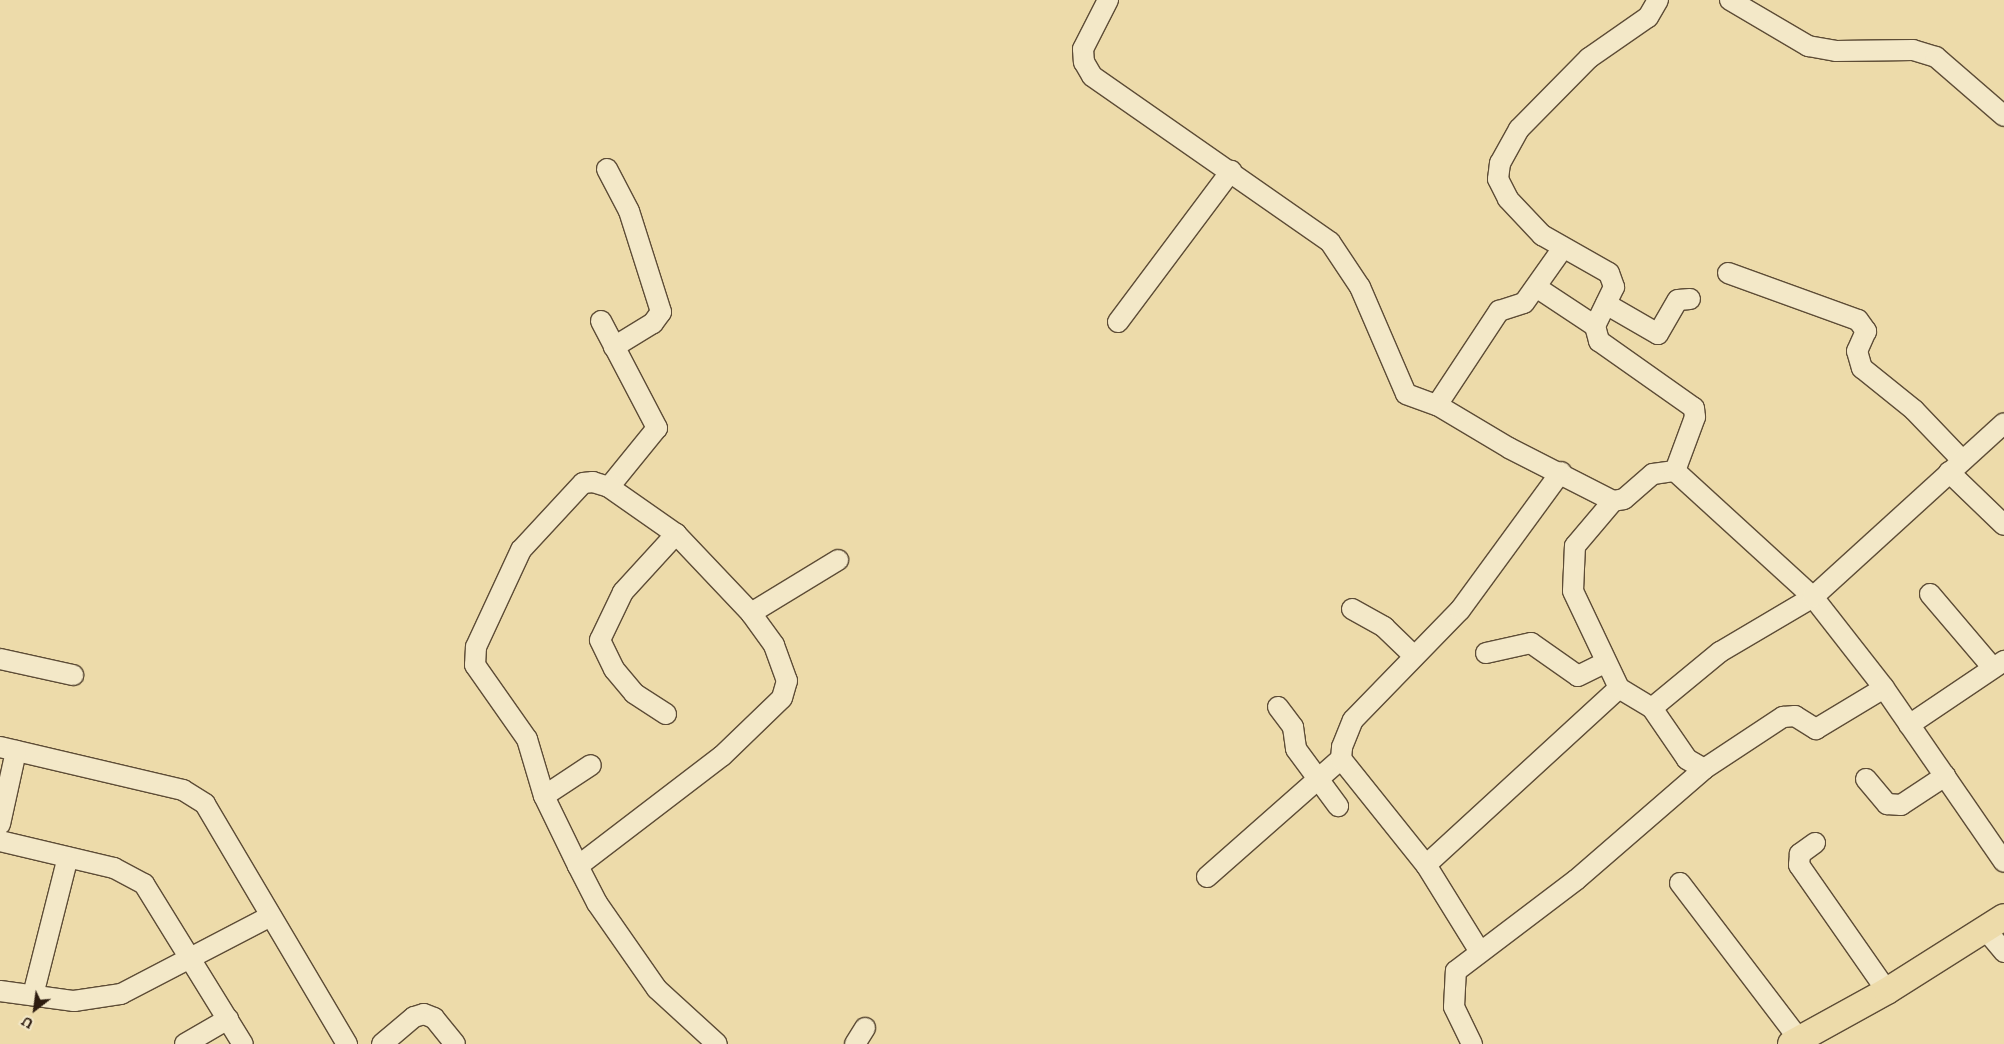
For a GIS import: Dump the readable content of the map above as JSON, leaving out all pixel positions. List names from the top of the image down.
{
  "north": "bottom left"
}
